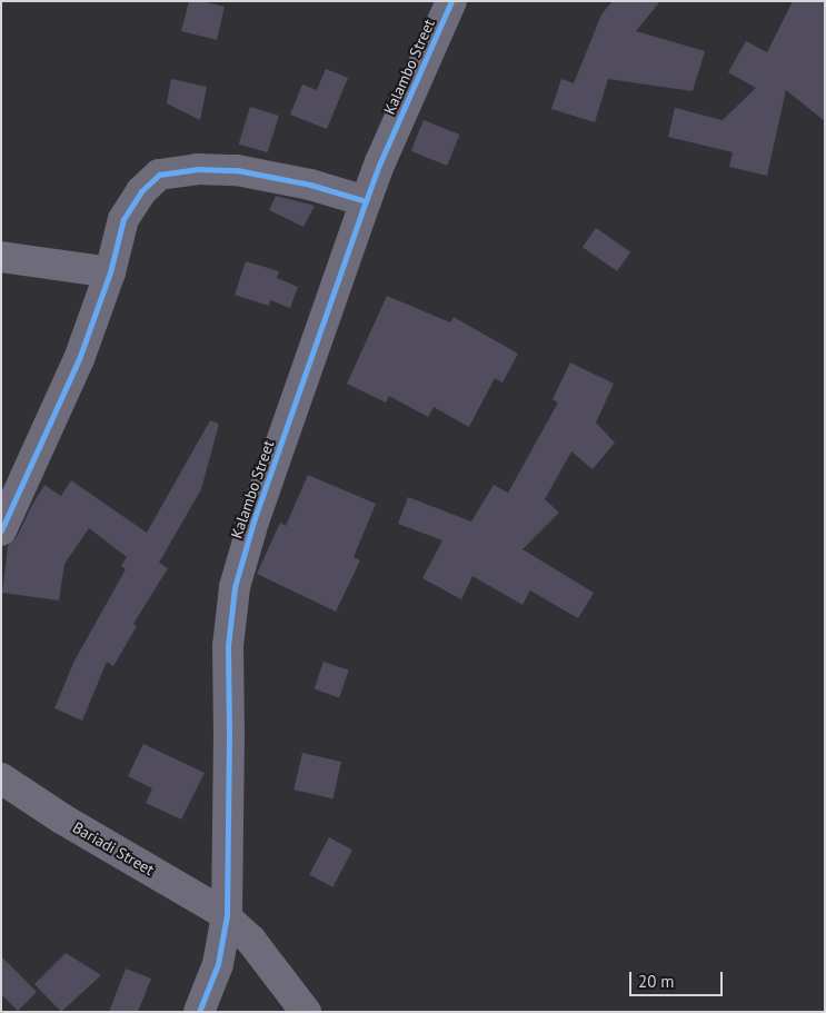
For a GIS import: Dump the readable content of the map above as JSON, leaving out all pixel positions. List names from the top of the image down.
{
  "streets": {
    "street": ["Kalambo Street", "Bariadi Street"]
  },
  "crossings": [
    ["Kalambo Street", "Bariadi Street"]
  ],
  "scale_bar": "20 m"
}
